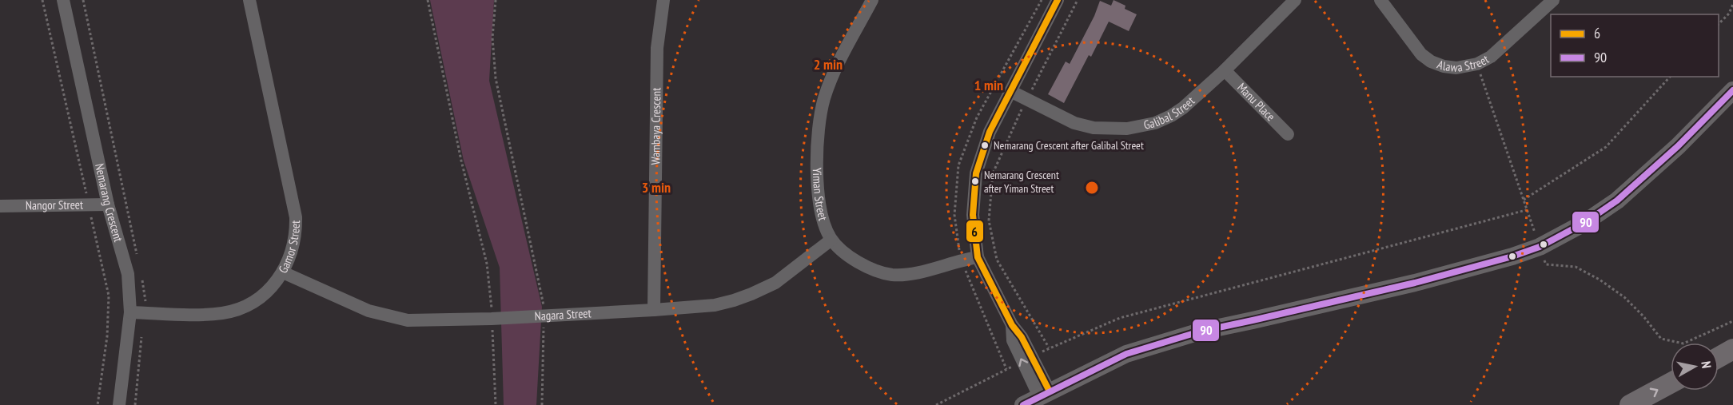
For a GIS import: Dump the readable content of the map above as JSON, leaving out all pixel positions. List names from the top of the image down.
{
  "streets": {
    "street": [
      "Alawa Street",
      "Manu Place",
      "Galibal Street",
      "Wambaya Crescent",
      "Yiman Street",
      "Nemarang Crescent",
      "Nangor Street",
      "Gamor Street",
      "Nagara Street"
    ]
  },
  "crossings": [
    ["Manu Place", "Galibal Street"],
    ["Wambaya Crescent", "Nagara Street"],
    ["Yiman Street", "Nagara Street"],
    ["Nemarang Crescent", "Nangor Street"],
    ["Nemarang Crescent", "Gamor Street"],
    ["Gamor Street", "Nagara Street"]
  ],
  "places": ["Nemarang Crescent after Galibal Street", "Nemarang Crescent after Yiman Street"],
  "lines": ["transit line 6", "transit line 90"],
  "legend": ["6", "90"],
  "north": "right",
  "rings": ["2 min", "1 min", "3 min"]
}
